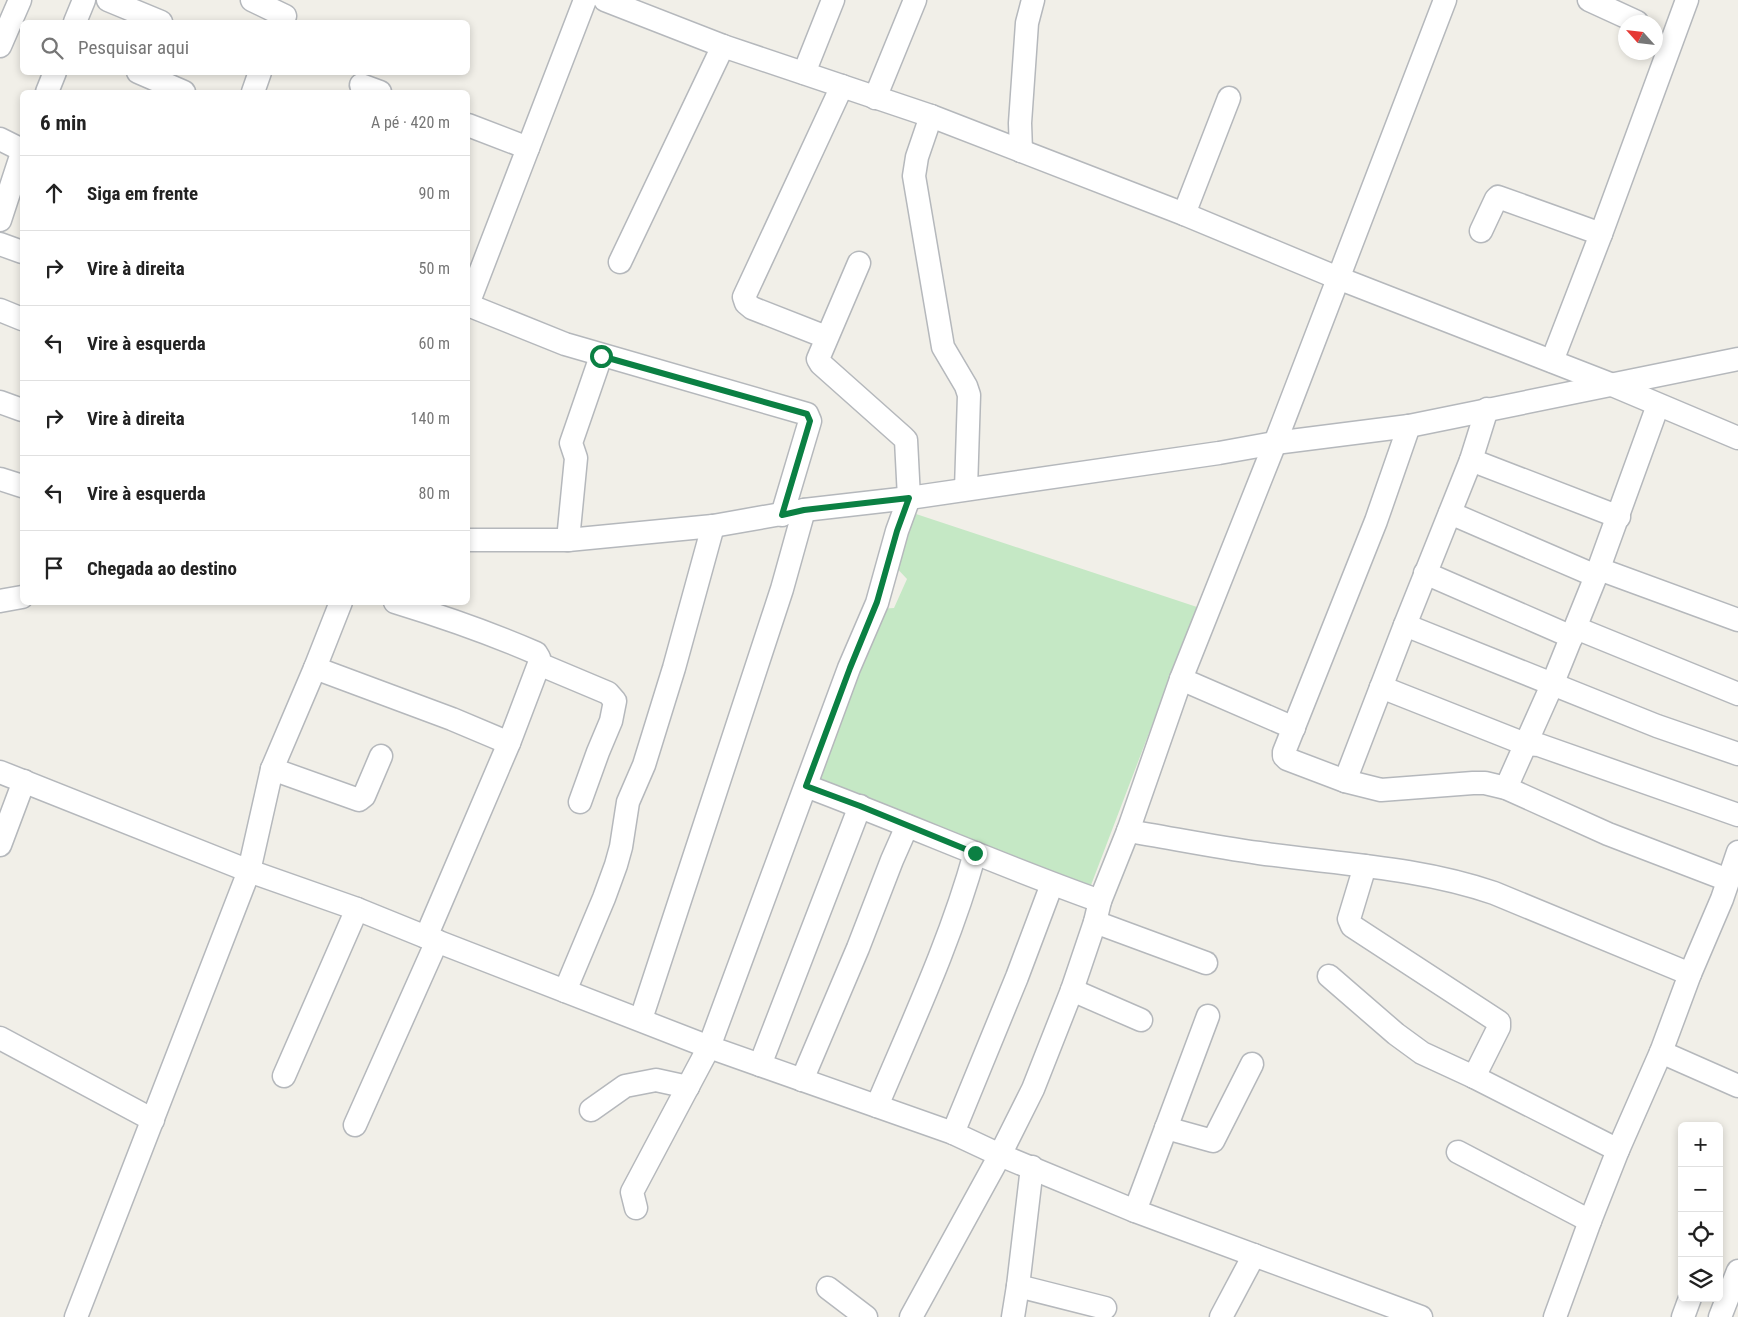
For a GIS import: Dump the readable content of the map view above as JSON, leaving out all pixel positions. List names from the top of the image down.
{
  "north": "top left",
  "page": {
    "search": "Pesquisar aqui",
    "heading": ["6 min", "A pé · 420 m"],
    "list": [
      ["Siga em frente", "90 m"],
      ["Vire à direita", "50 m"],
      ["Vire à esquerda", "60 m"],
      ["Vire à direita", "140 m"],
      ["Vire à esquerda", "80 m"],
      "Chegada ao destino"
    ],
    "map_buttons": ["+", "−"]
  }
}
